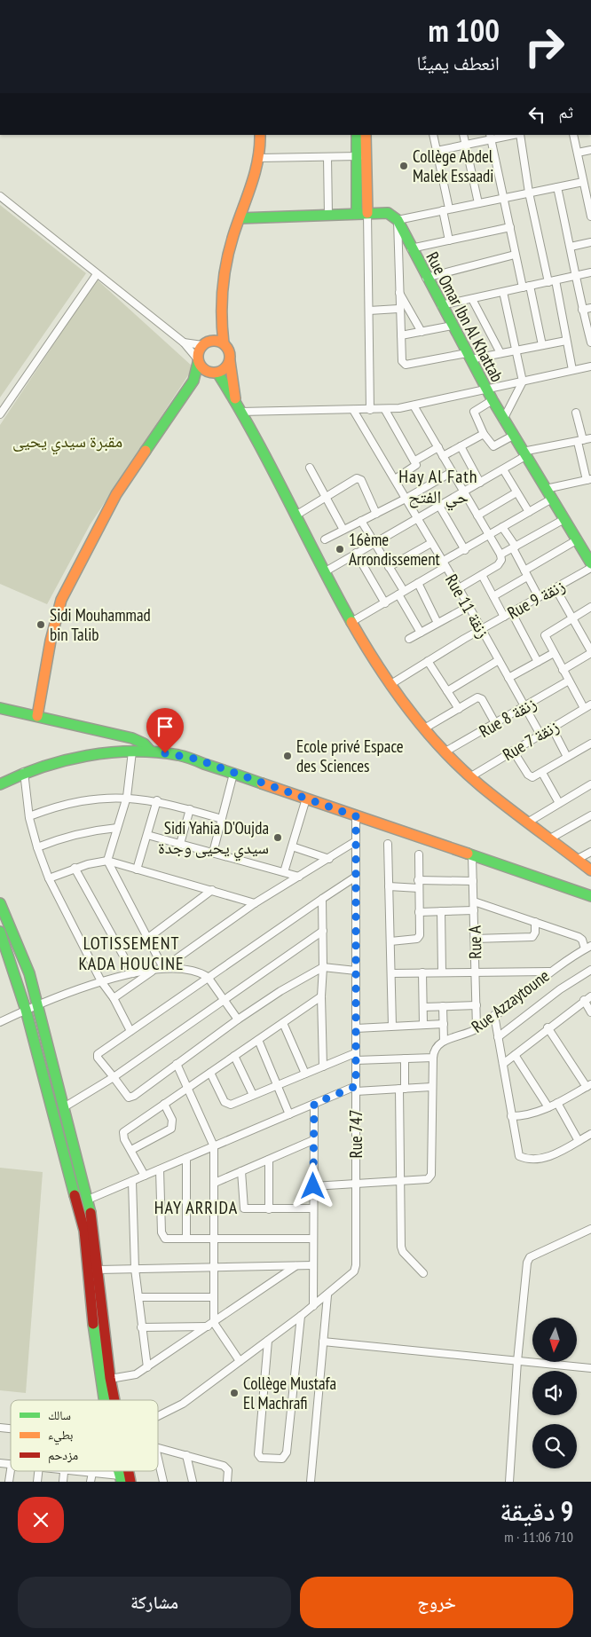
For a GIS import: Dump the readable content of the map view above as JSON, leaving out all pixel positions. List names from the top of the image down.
{
  "streets": {
    "main road": ["Rue Omar Ibn Al Khattab"],
    "street": [
      "Rue 9 زنقة",
      "Rue 11 زنقة",
      "Rue 8 زنقة",
      "Rue 7 زنقة",
      "Rue A",
      "Rue Azzaytoune",
      "Rue 747"
    ]
  },
  "crossings": [
    ["Rue 9 زنقة", "Rue 11 زنقة"],
    ["Rue 11 زنقة", "Rue 8 زنقة"],
    ["Rue 11 زنقة", "Rue 7 زنقة"],
    ["Rue A", "Rue Azzaytoune"]
  ],
  "districts": ["Hay Al Fath حي الفتح", "LOTISSEMENT KADA HOUCINE", "HAY ARRIDA"],
  "parks": ["مقبرة سيدي يحيى"],
  "places": [
    "Collège Abdel Malek Essaadi",
    "16ème Arrondissement",
    "Sidi Mouhammad bin Talib",
    "Ecole privé Espace des Sciences",
    "Sidi Yahia D'Oujda سيدي يحيى وجدة",
    "Collège Mustafa El Machrafi"
  ],
  "legend": ["سالك", "بطيء", "مزدحم"],
  "north": "bottom",
  "page": {
    "turn": ["100 m", "انعطف يمينًا"],
    "then": "ثم",
    "heading": ["9 دقيقة", "710 m · 11:06"],
    "buttons": ["خروج", "مشاركة"]
  }
}
